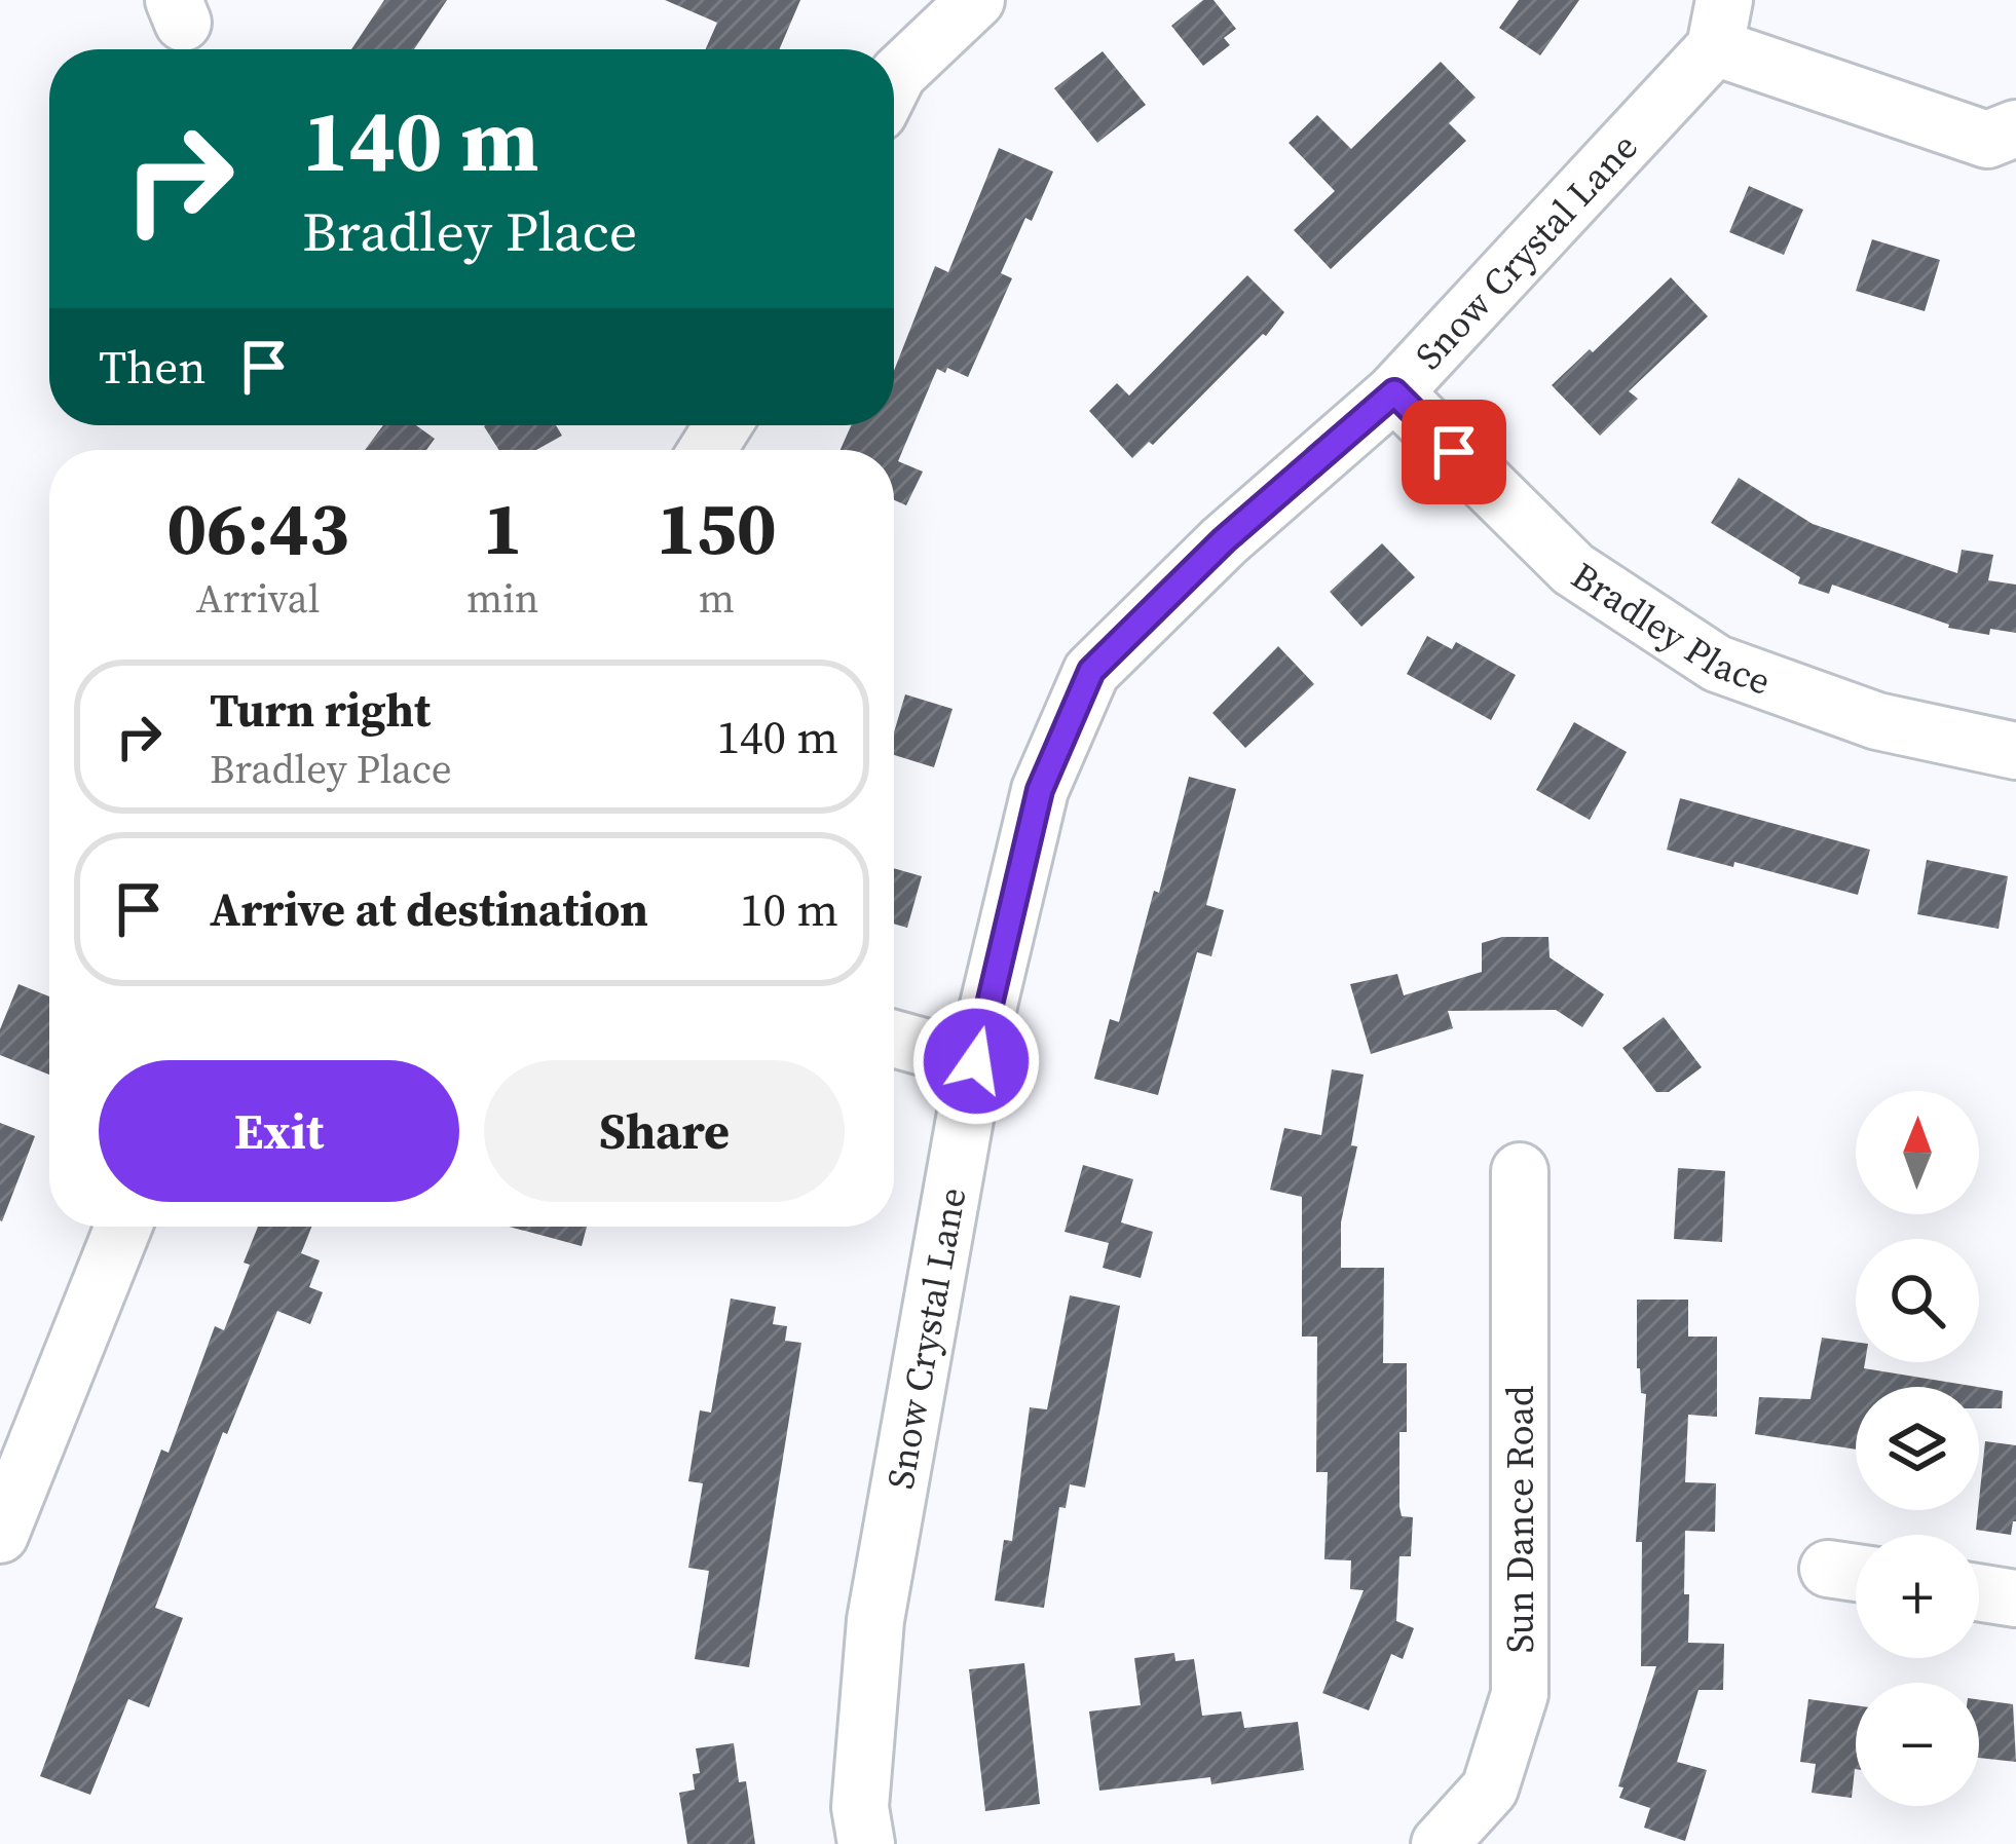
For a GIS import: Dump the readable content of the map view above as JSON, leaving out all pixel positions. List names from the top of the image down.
{
  "streets": {
    "street": ["Snow Crystal Lane", "Bradley Place", "Sun Dance Road"]
  },
  "crossings": [
    ["Snow Crystal Lane", "Bradley Place"]
  ],
  "north": "top",
  "page": {
    "turn": ["140 m", "Bradley Place"],
    "then": "Then",
    "eta": [
      "06:43",
      "Arrival",
      "1",
      "min",
      "150",
      "m"
    ],
    "list": [
      {
        "name": "Turn right",
        "note": "Bradley Place",
        "value": "140 m"
      },
      {
        "name": "Arrive at destination",
        "value": "10 m"
      }
    ],
    "buttons": ["Exit", "Share"],
    "map_buttons": ["+", "−"]
  }
}
